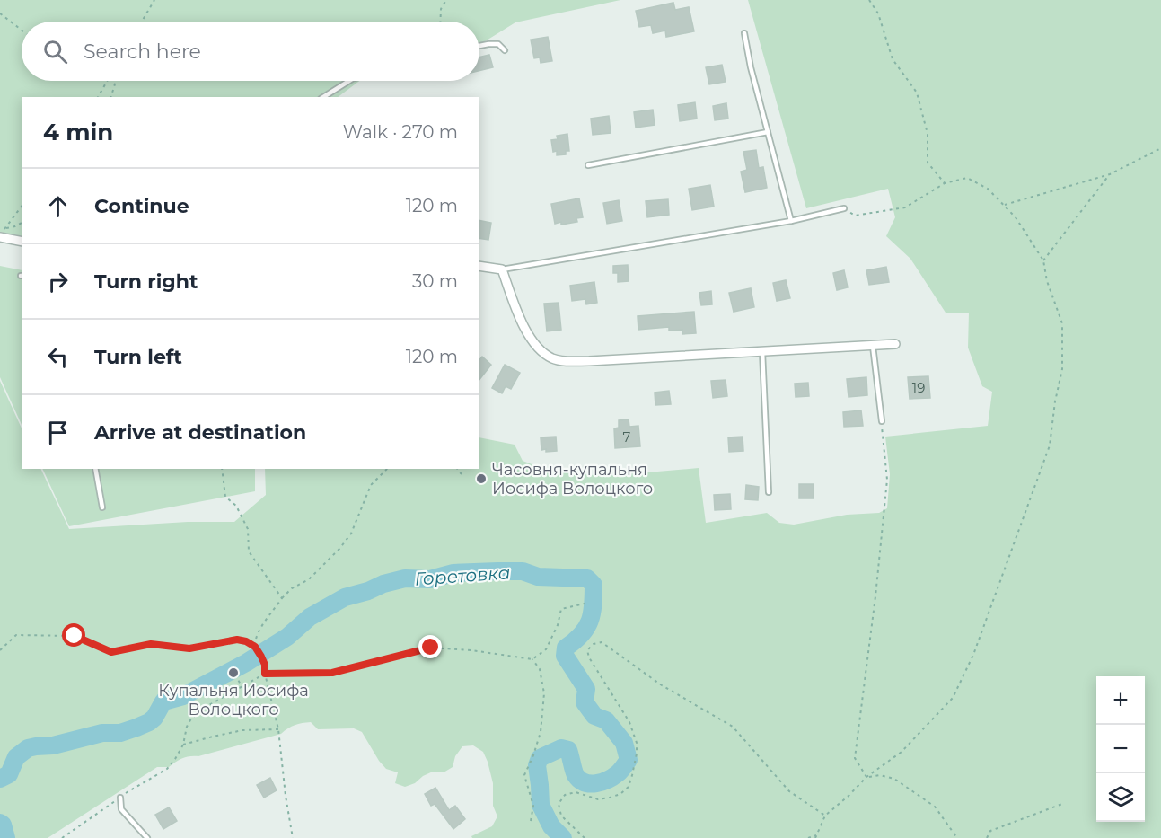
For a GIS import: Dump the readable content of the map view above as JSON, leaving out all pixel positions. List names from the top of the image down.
{
  "water": ["Горетовка"],
  "places": ["Часовня-купальня Иосифа Волоцкого", "Купальня Иосифа Волоцкого"],
  "house_numbers": ["19", "7"],
  "page": {
    "search": "Search here",
    "heading": ["4 min", "Walk · 270 m"],
    "list": [
      ["Continue", "120 m"],
      ["Turn right", "30 m"],
      ["Turn left", "120 m"],
      "Arrive at destination"
    ],
    "map_buttons": ["+", "−"]
  }
}
